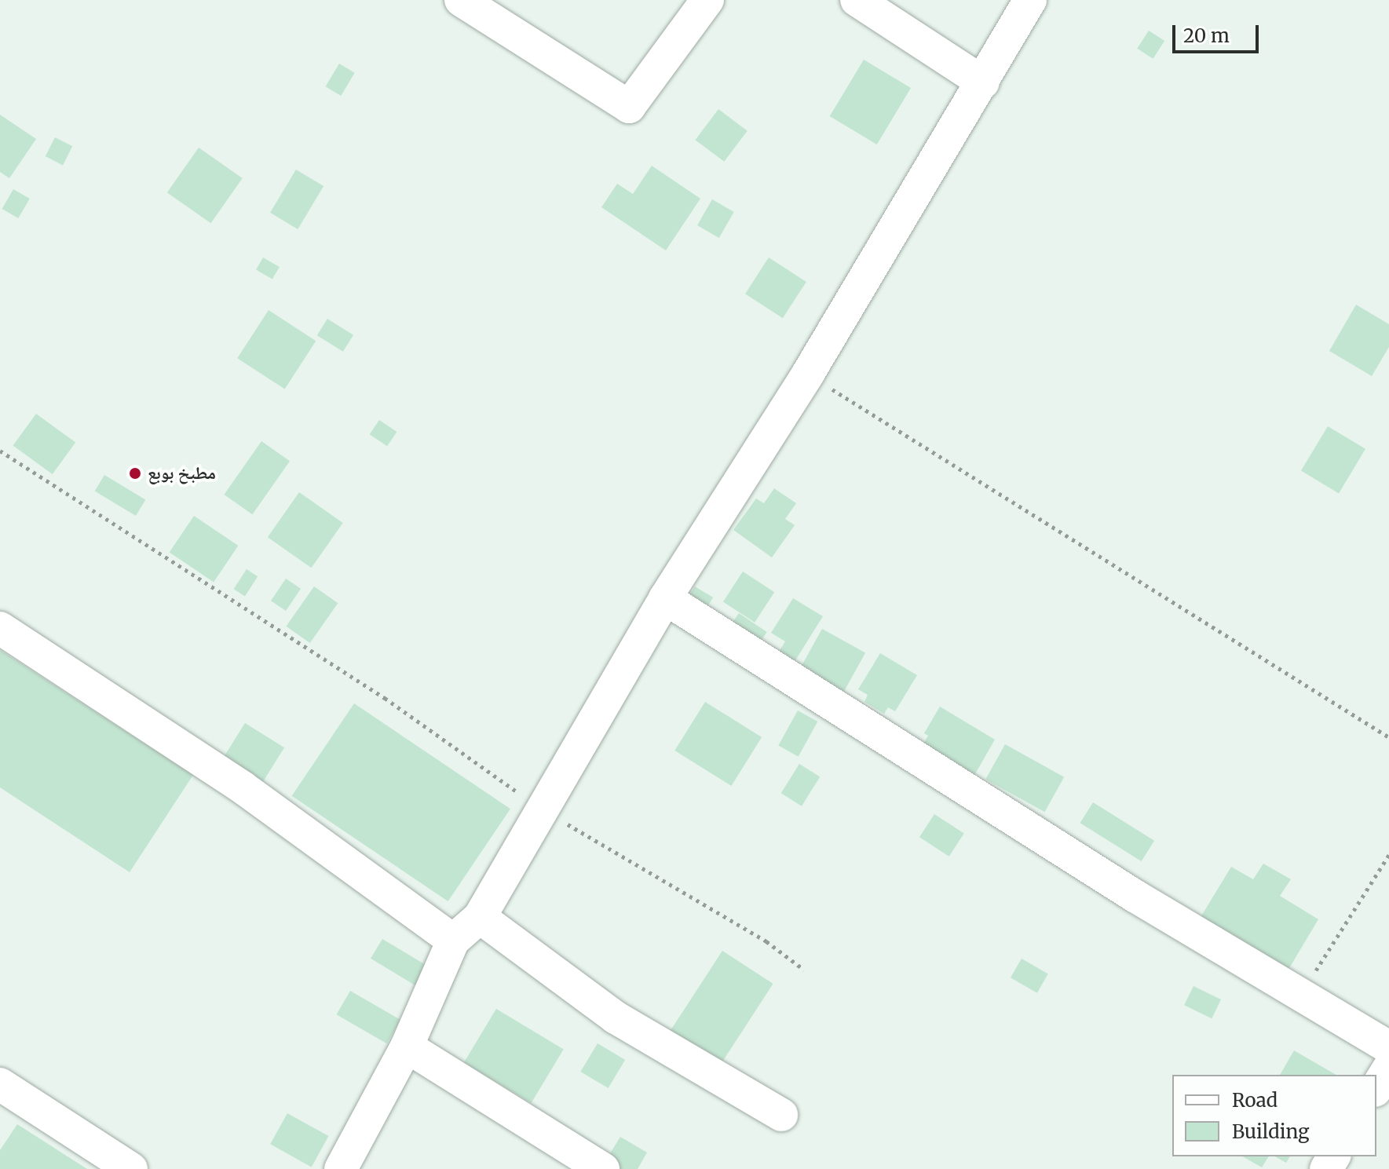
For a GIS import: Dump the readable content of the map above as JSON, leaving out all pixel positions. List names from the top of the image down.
{
  "places": ["مطبخ بوبع"],
  "legend": ["Road", "Building"],
  "scale_bar": "20 m"
}
